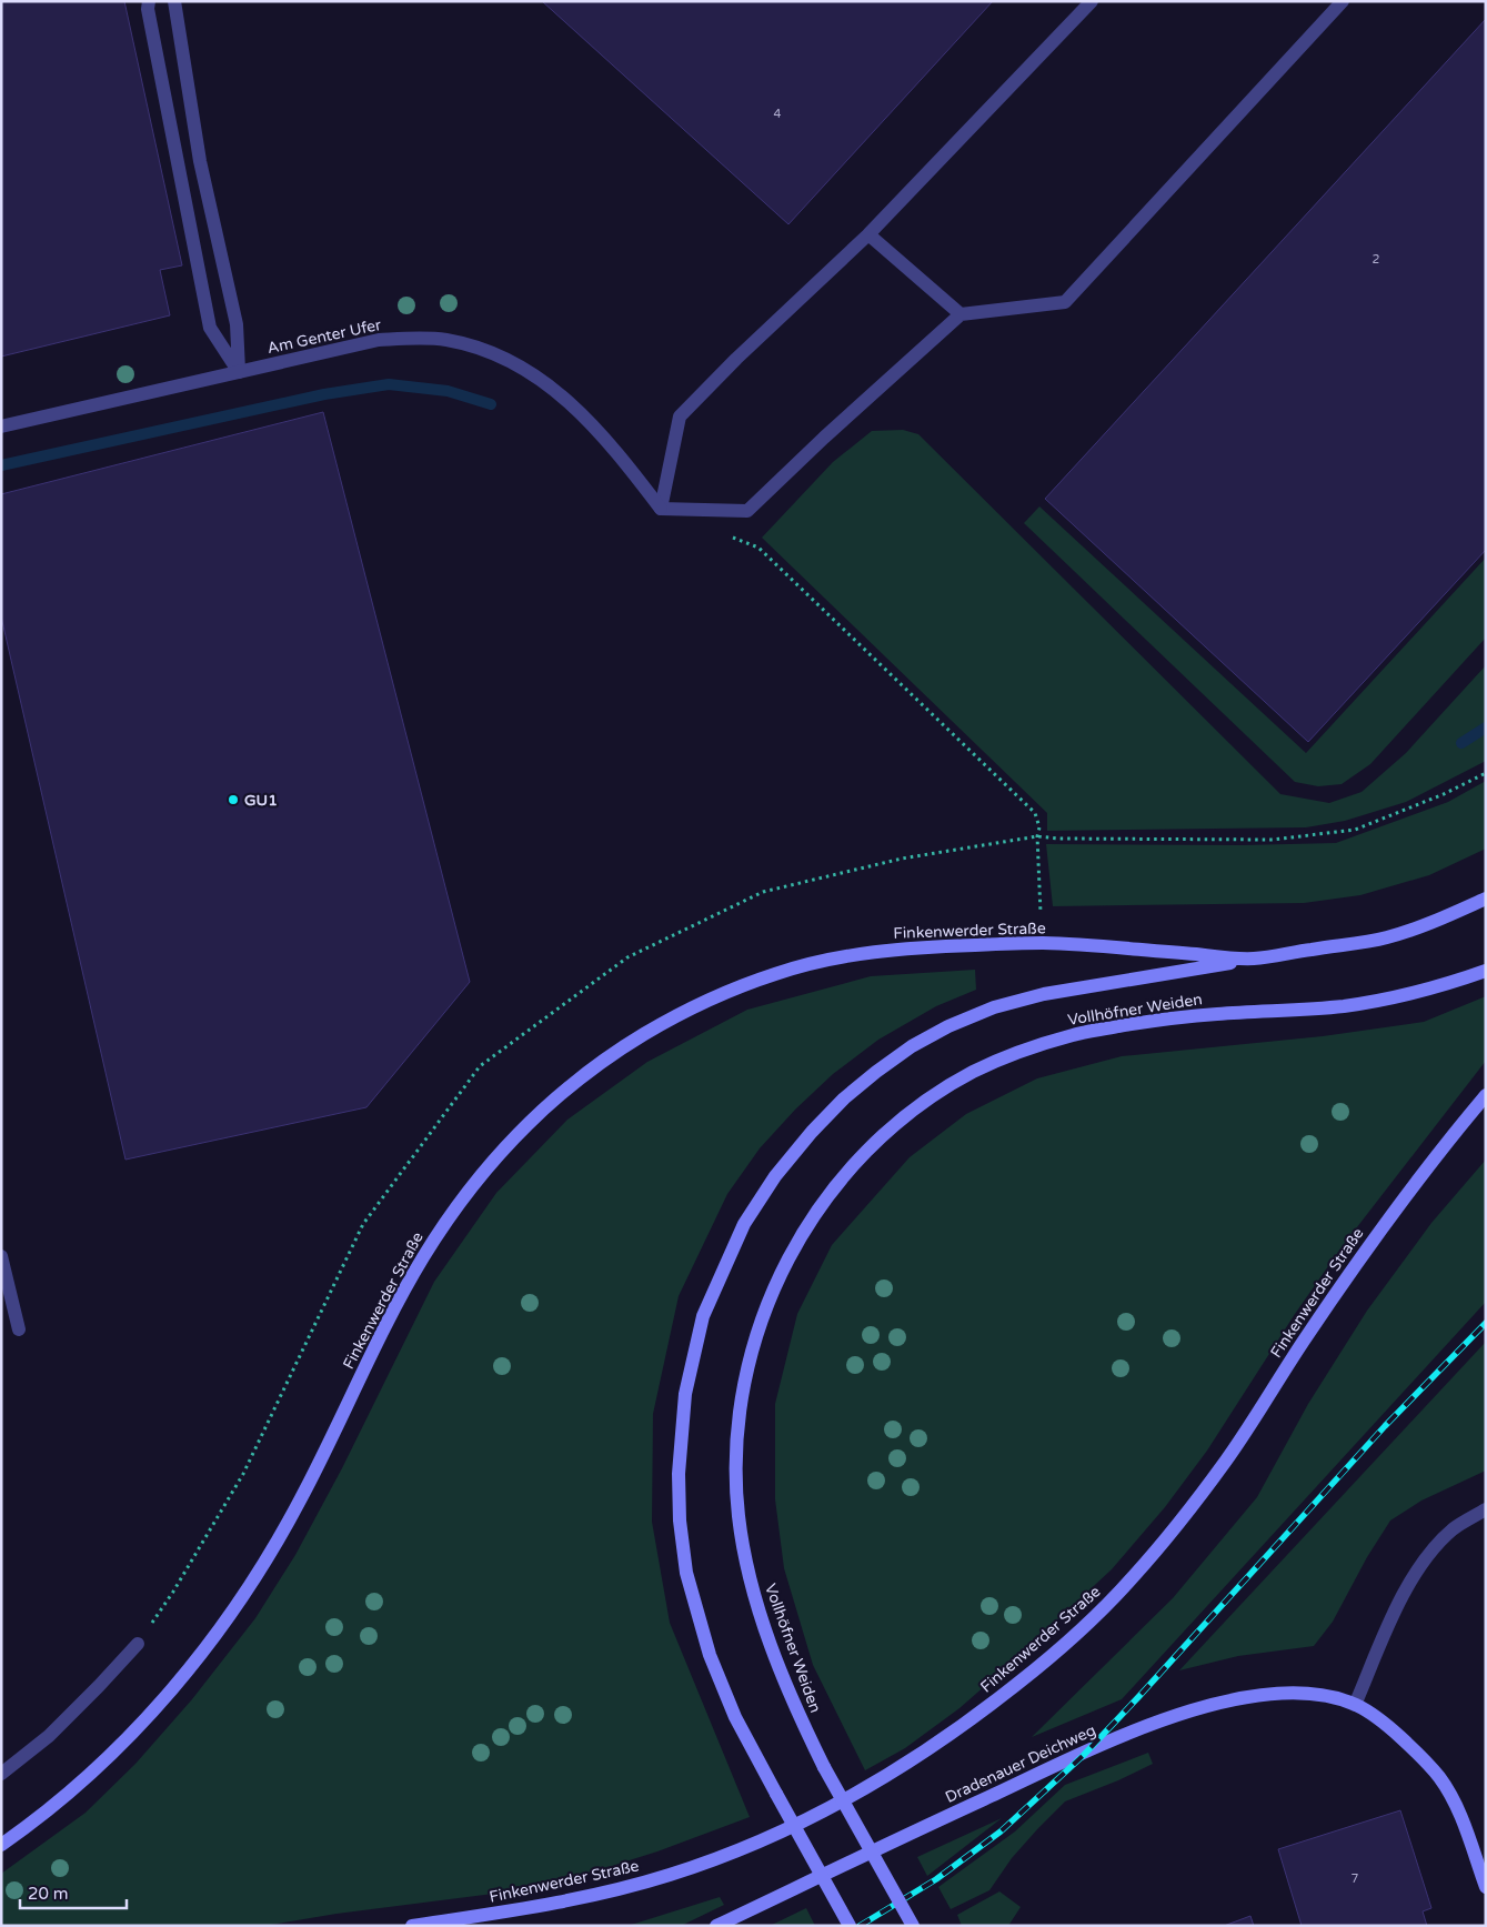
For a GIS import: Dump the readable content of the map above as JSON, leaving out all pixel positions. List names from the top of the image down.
{
  "streets": {
    "main road": ["Finkenwerder Straße", "Vollhöfner Weiden", "Dradenauer Deichweg"],
    "street": ["Am Genter Ufer"]
  },
  "crossings": [
    ["Finkenwerder Straße", "Vollhöfner Weiden"]
  ],
  "places": ["GU1"],
  "house_numbers": ["4", "2", "7"],
  "scale_bar": "20 m"
}
